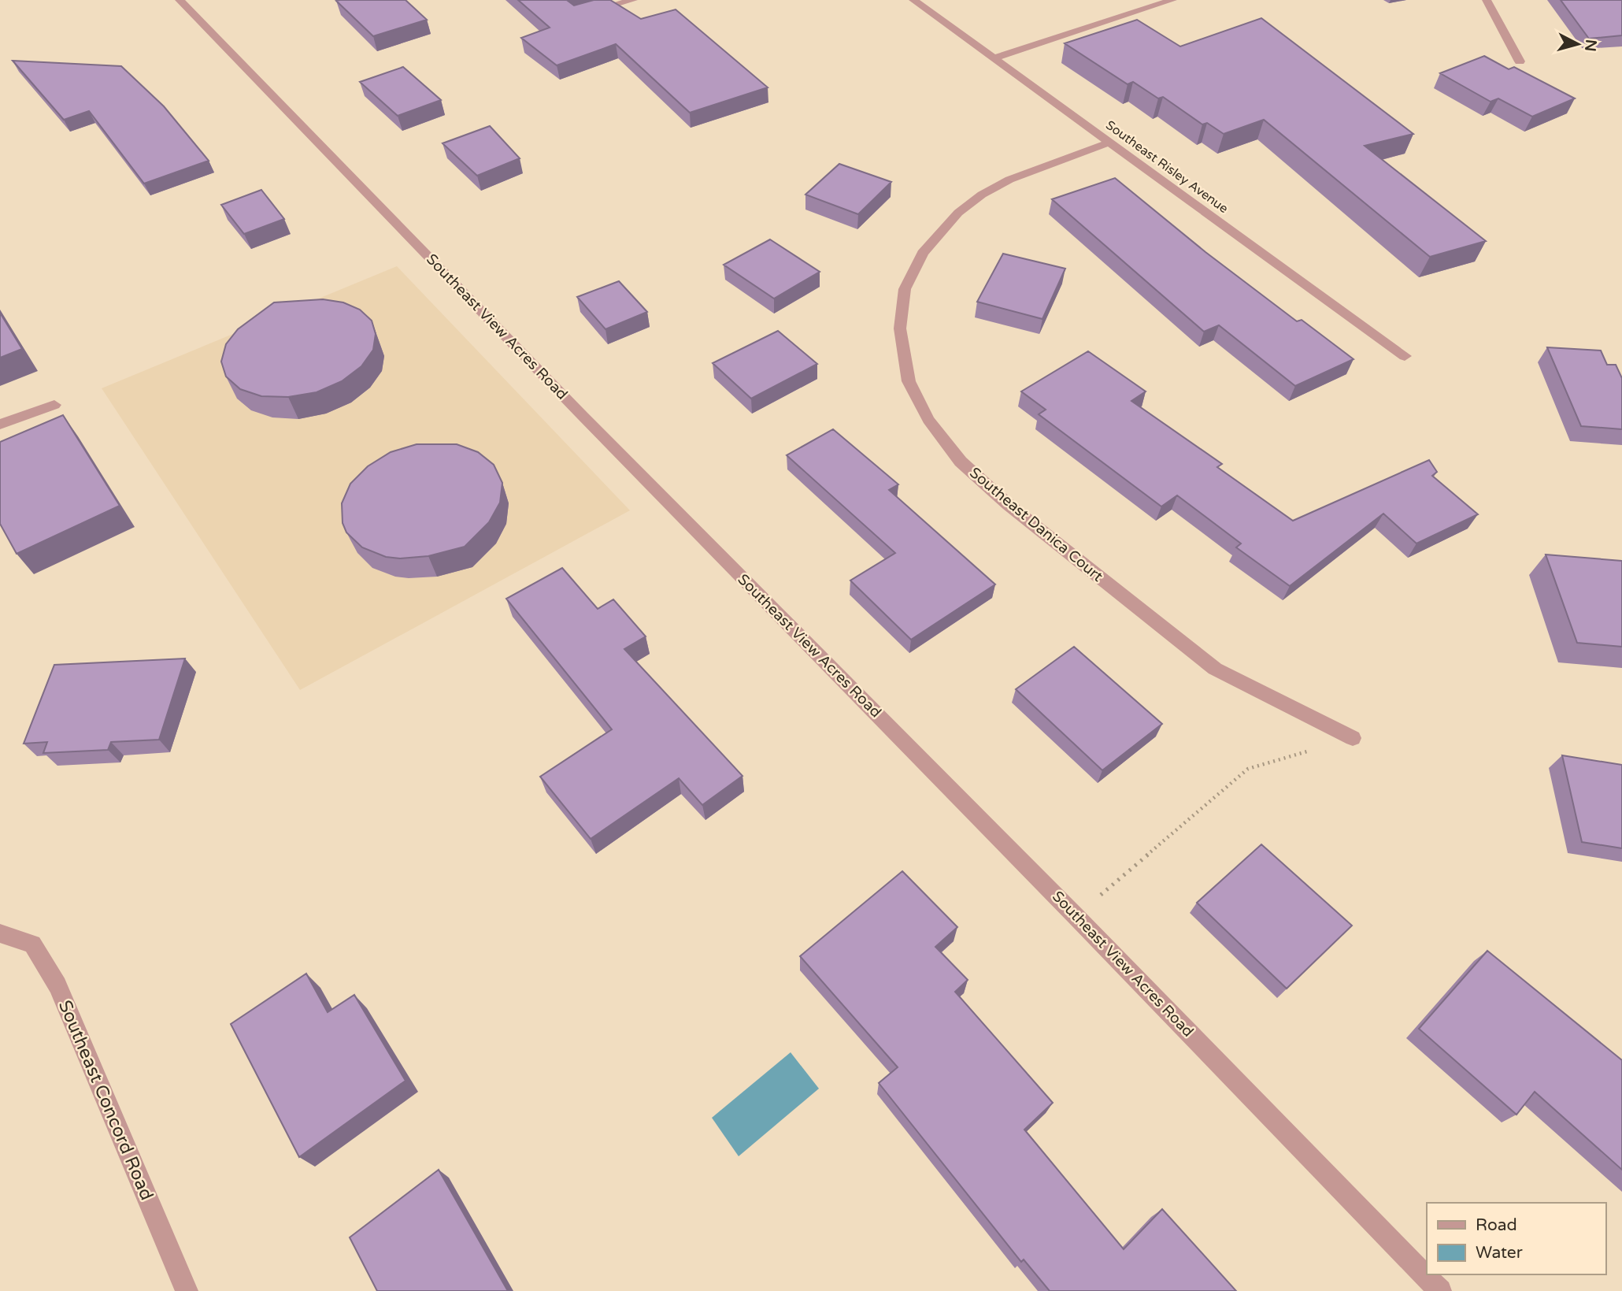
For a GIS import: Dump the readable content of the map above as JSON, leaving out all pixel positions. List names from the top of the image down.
{
  "streets": {
    "street": [
      "Southeast Risley Avenue",
      "Southeast View Acres Road",
      "Southeast Danica Court",
      "Southeast Concord Road"
    ]
  },
  "crossings": [
    ["Southeast Risley Avenue", "Southeast Danica Court"]
  ],
  "legend": ["Road", "Water"],
  "north": "right"
}
